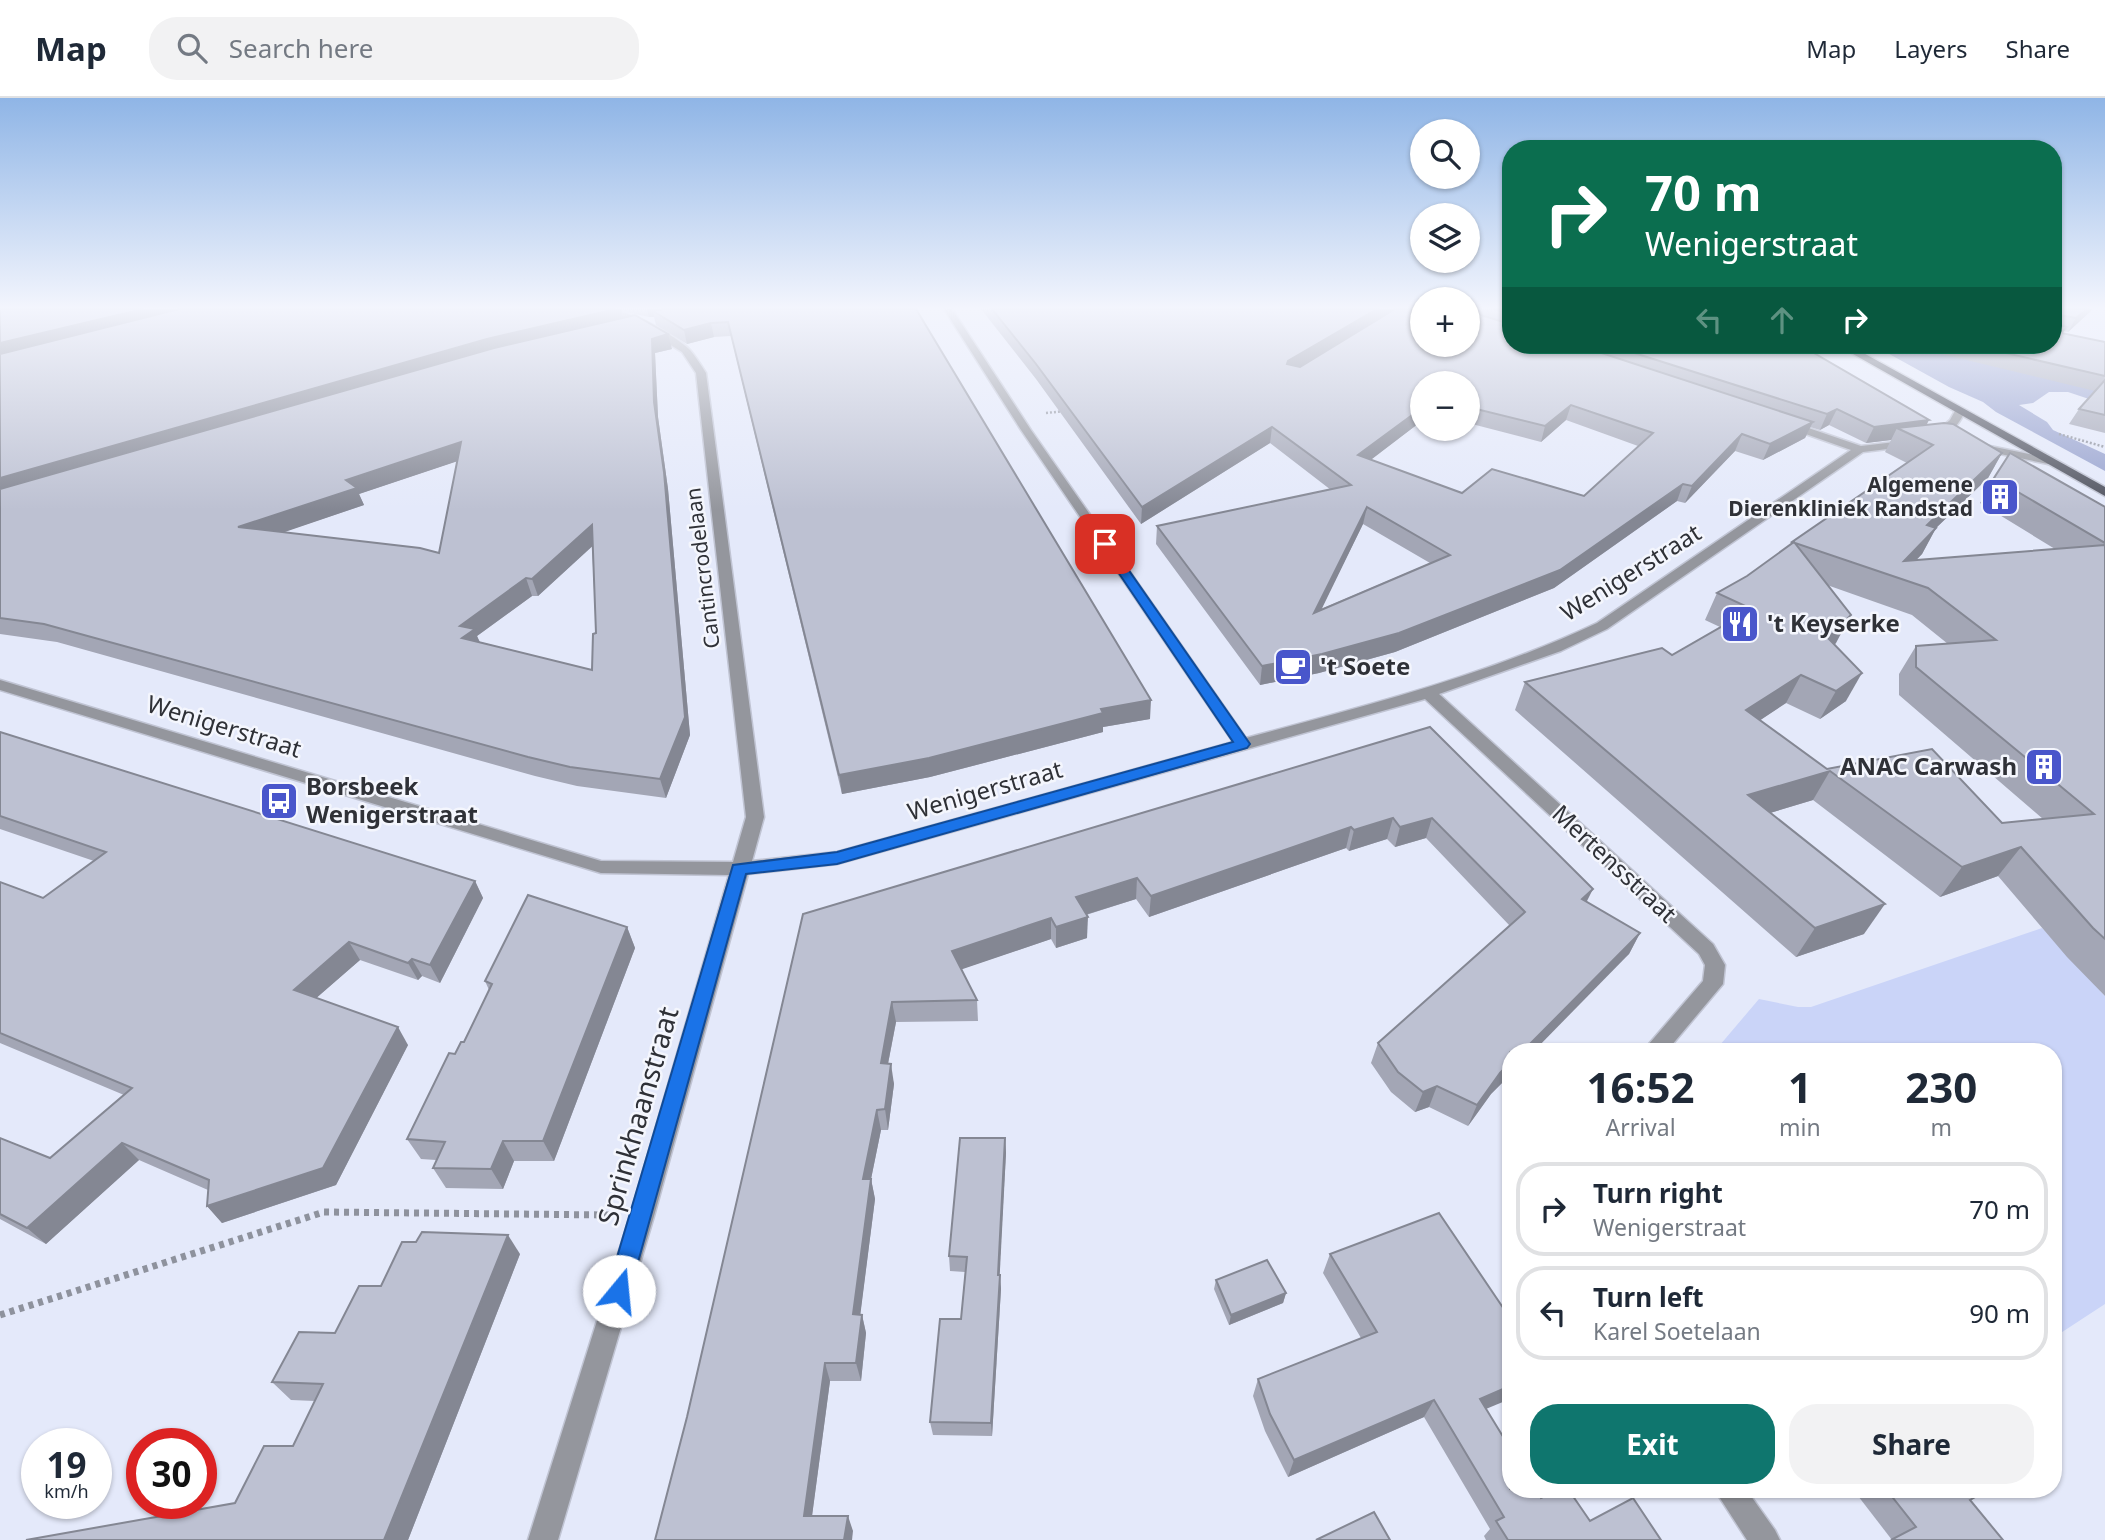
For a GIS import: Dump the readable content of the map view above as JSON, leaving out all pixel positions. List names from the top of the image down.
{
  "streets": {
    "street": [
      "Cantincrodelaan",
      "Wenigerstraat",
      "Mertensstraat",
      "Sprinkhaanstraat"
    ]
  },
  "crossings": [
    ["Cantincrodelaan", "Wenigerstraat"],
    ["Cantincrodelaan", "Sprinkhaanstraat"],
    ["Wenigerstraat", "Mertensstraat"],
    ["Wenigerstraat", "Sprinkhaanstraat"]
  ],
  "places": {
    "building": ["Algemene Dierenkliniek Randstad", "ANAC Carwash"],
    "restaurant": ["'t Keyserke"],
    "cafe": ["'t Soete"],
    "bus stop": ["Borsbeek Wenigerstraat"]
  },
  "page": {
    "header": "Map",
    "search": "Search here",
    "nav": ["Map", "Layers", "Share"],
    "map_buttons": ["+", "−"],
    "turn": ["70 m", "Wenigerstraat"],
    "eta": [
      "16:52",
      "Arrival",
      "1",
      "min",
      "230",
      "m"
    ],
    "list": [
      {
        "name": "Turn right",
        "note": "Wenigerstraat",
        "value": "70 m"
      },
      {
        "name": "Turn left",
        "note": "Karel Soetelaan",
        "value": "90 m"
      }
    ],
    "buttons": ["Exit", "Share"],
    "speed": "19 km/h",
    "limit": "30"
  }
}
